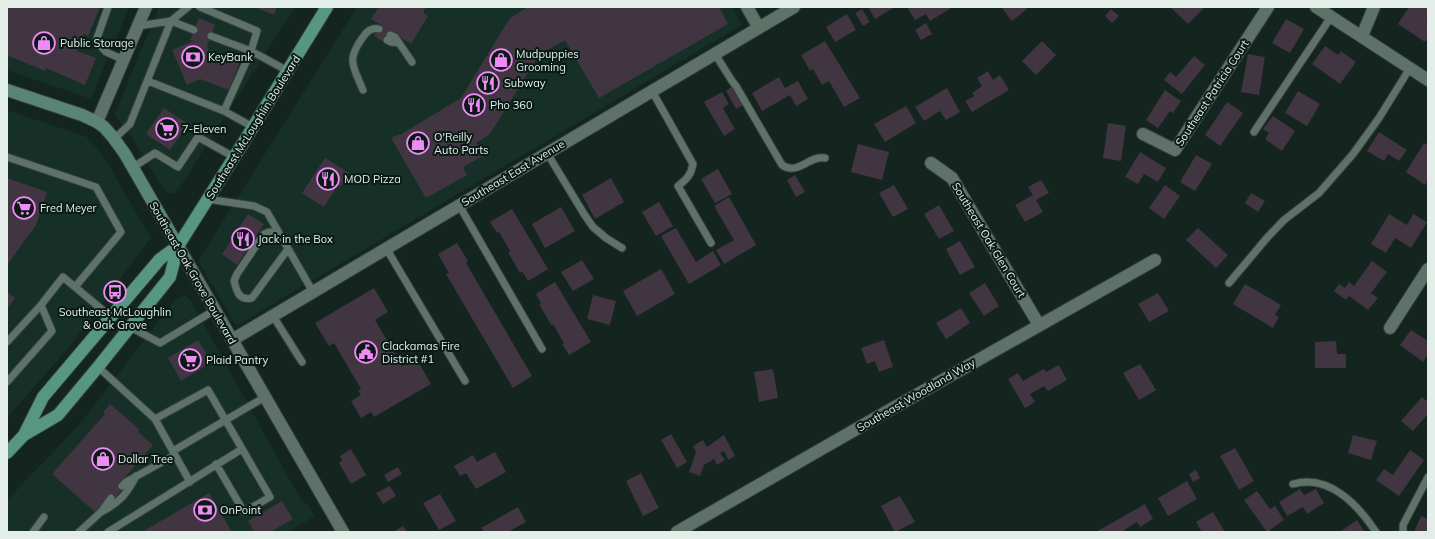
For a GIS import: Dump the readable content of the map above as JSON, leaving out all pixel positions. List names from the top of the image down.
{
  "streets": {
    "main road": ["Southeast McLoughlin Boulevard", "Southeast Oak Grove Boulevard"],
    "street": [
      "Southeast Patricia Court",
      "Southeast East Avenue",
      "Southeast Oak Glen Court",
      "Southeast Woodland Way"
    ]
  },
  "crossings": [
    ["Southeast McLoughlin Boulevard", "Southeast Oak Grove Boulevard"],
    ["Southeast East Avenue", "Southeast Oak Grove Boulevard"],
    ["Southeast Oak Glen Court", "Southeast Woodland Way"]
  ],
  "places": {
    "shop": [
      "Public Storage",
      "Mudpuppies Grooming",
      "O'Reilly Auto Parts",
      "Dollar Tree"
    ],
    "bank": ["KeyBank", "OnPoint"],
    "restaurant": [
      "Subway",
      "Pho 360",
      "MOD Pizza",
      "Jack in the Box"
    ],
    "supermarket": ["7-Eleven", "Fred Meyer", "Plaid Pantry"],
    "bus stop": ["Southeast McLoughlin & Oak Grove"],
    "public building": ["Clackamas Fire District #1"]
  }
}
